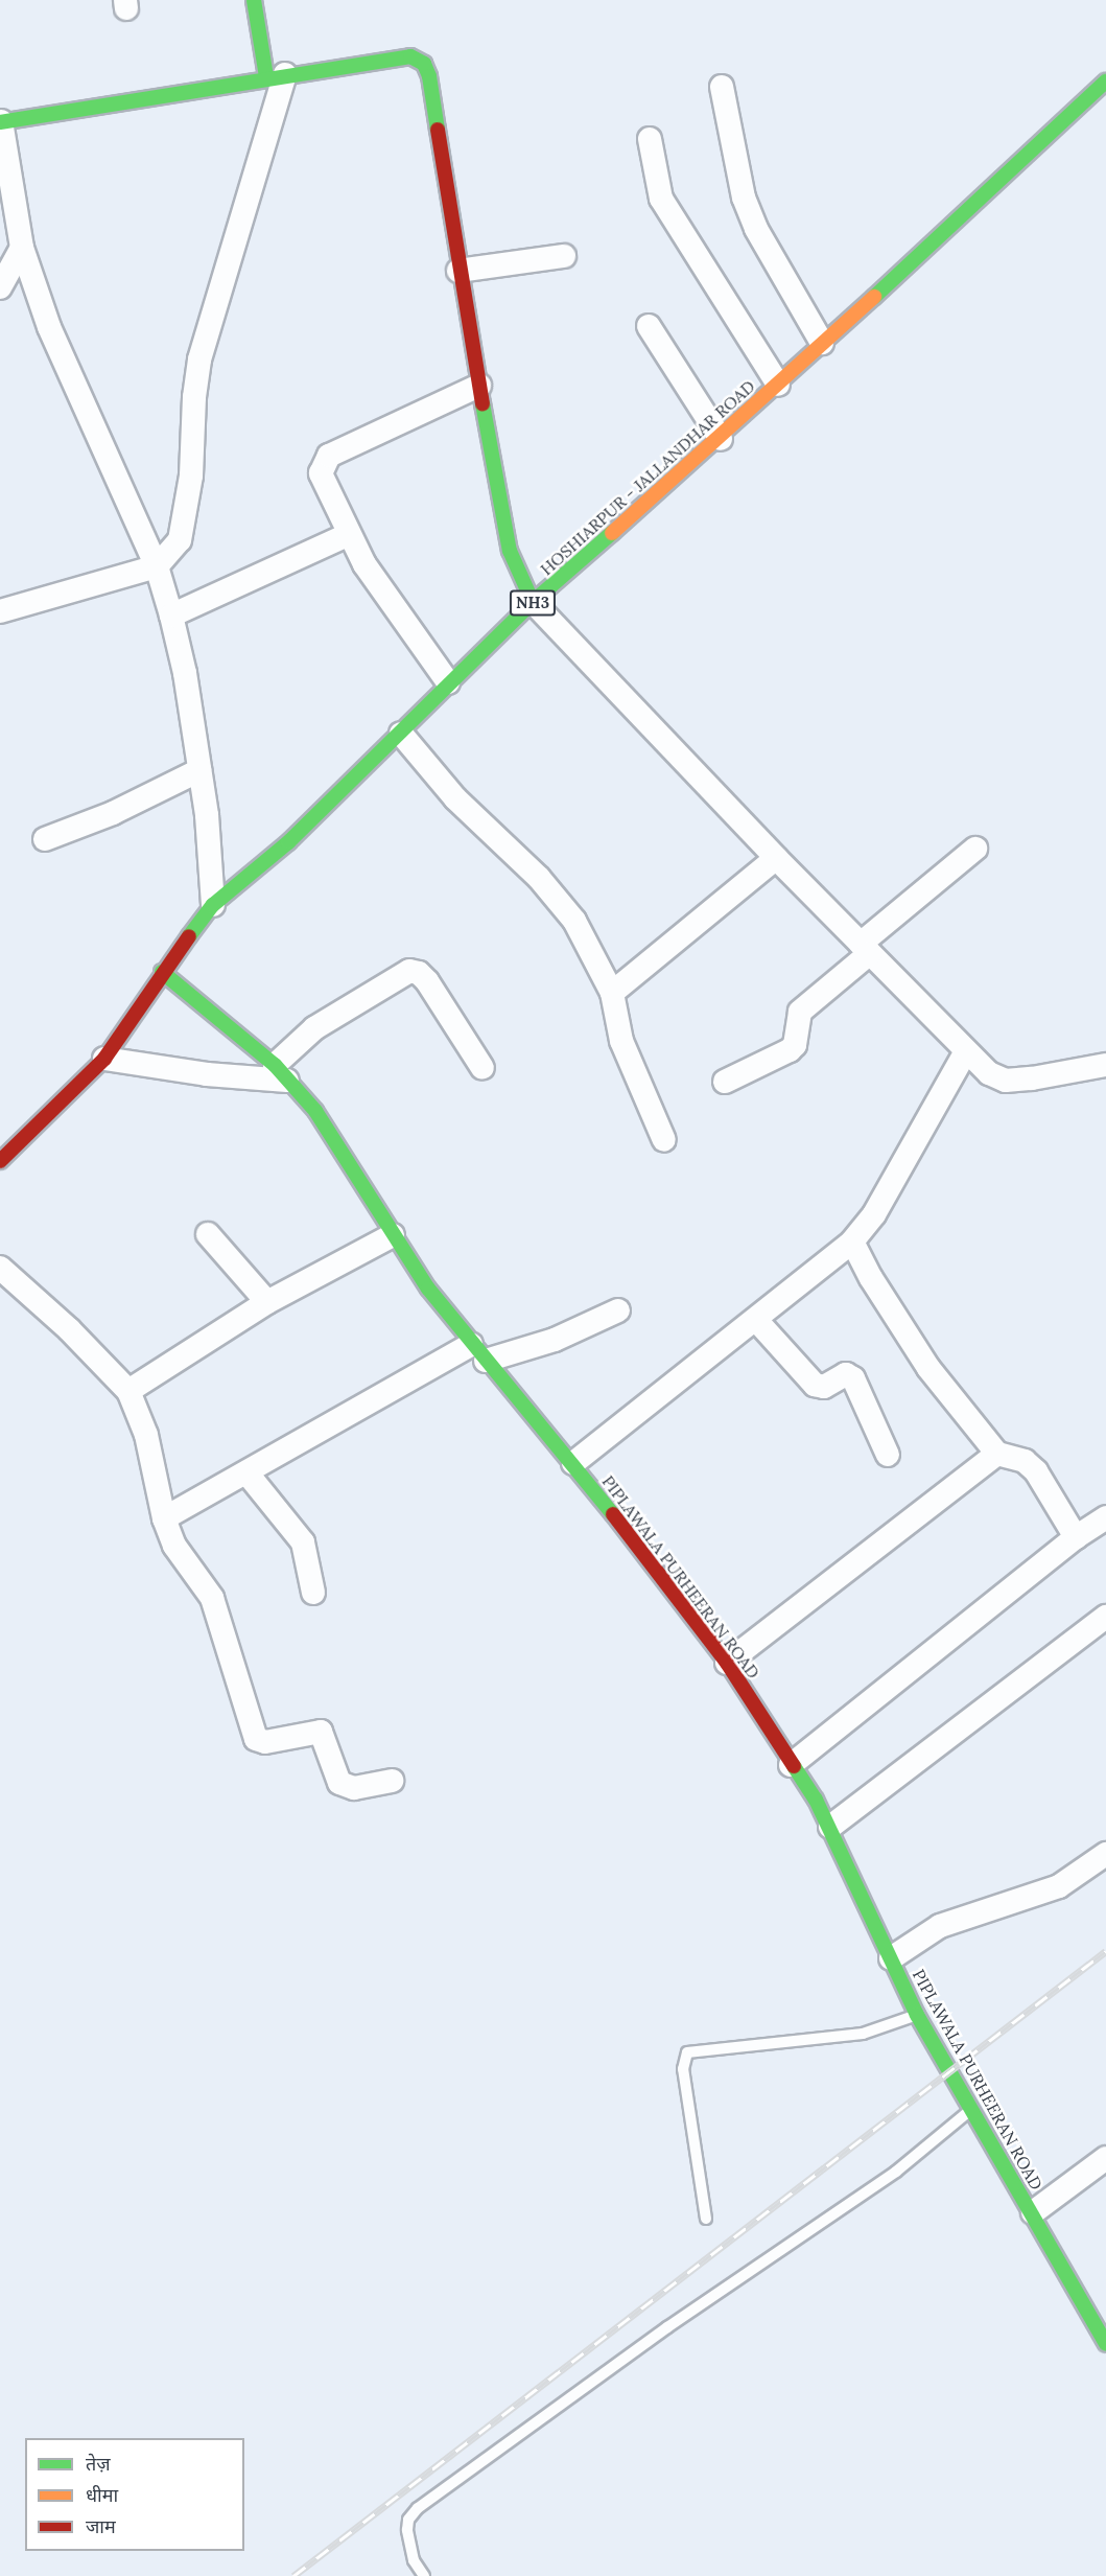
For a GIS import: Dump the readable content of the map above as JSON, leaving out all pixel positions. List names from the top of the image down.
{
  "streets": {
    "main road": ["HOSHIARPUR - JALLANDHAR ROAD", "NH3", "PIPLAWALA PURHEERAN ROAD"]
  },
  "crossings": [
    ["HOSHIARPUR - JALLANDHAR ROAD", "PIPLAWALA PURHEERAN ROAD"]
  ],
  "legend": ["तेज़", "धीमा", "जाम"]
}
